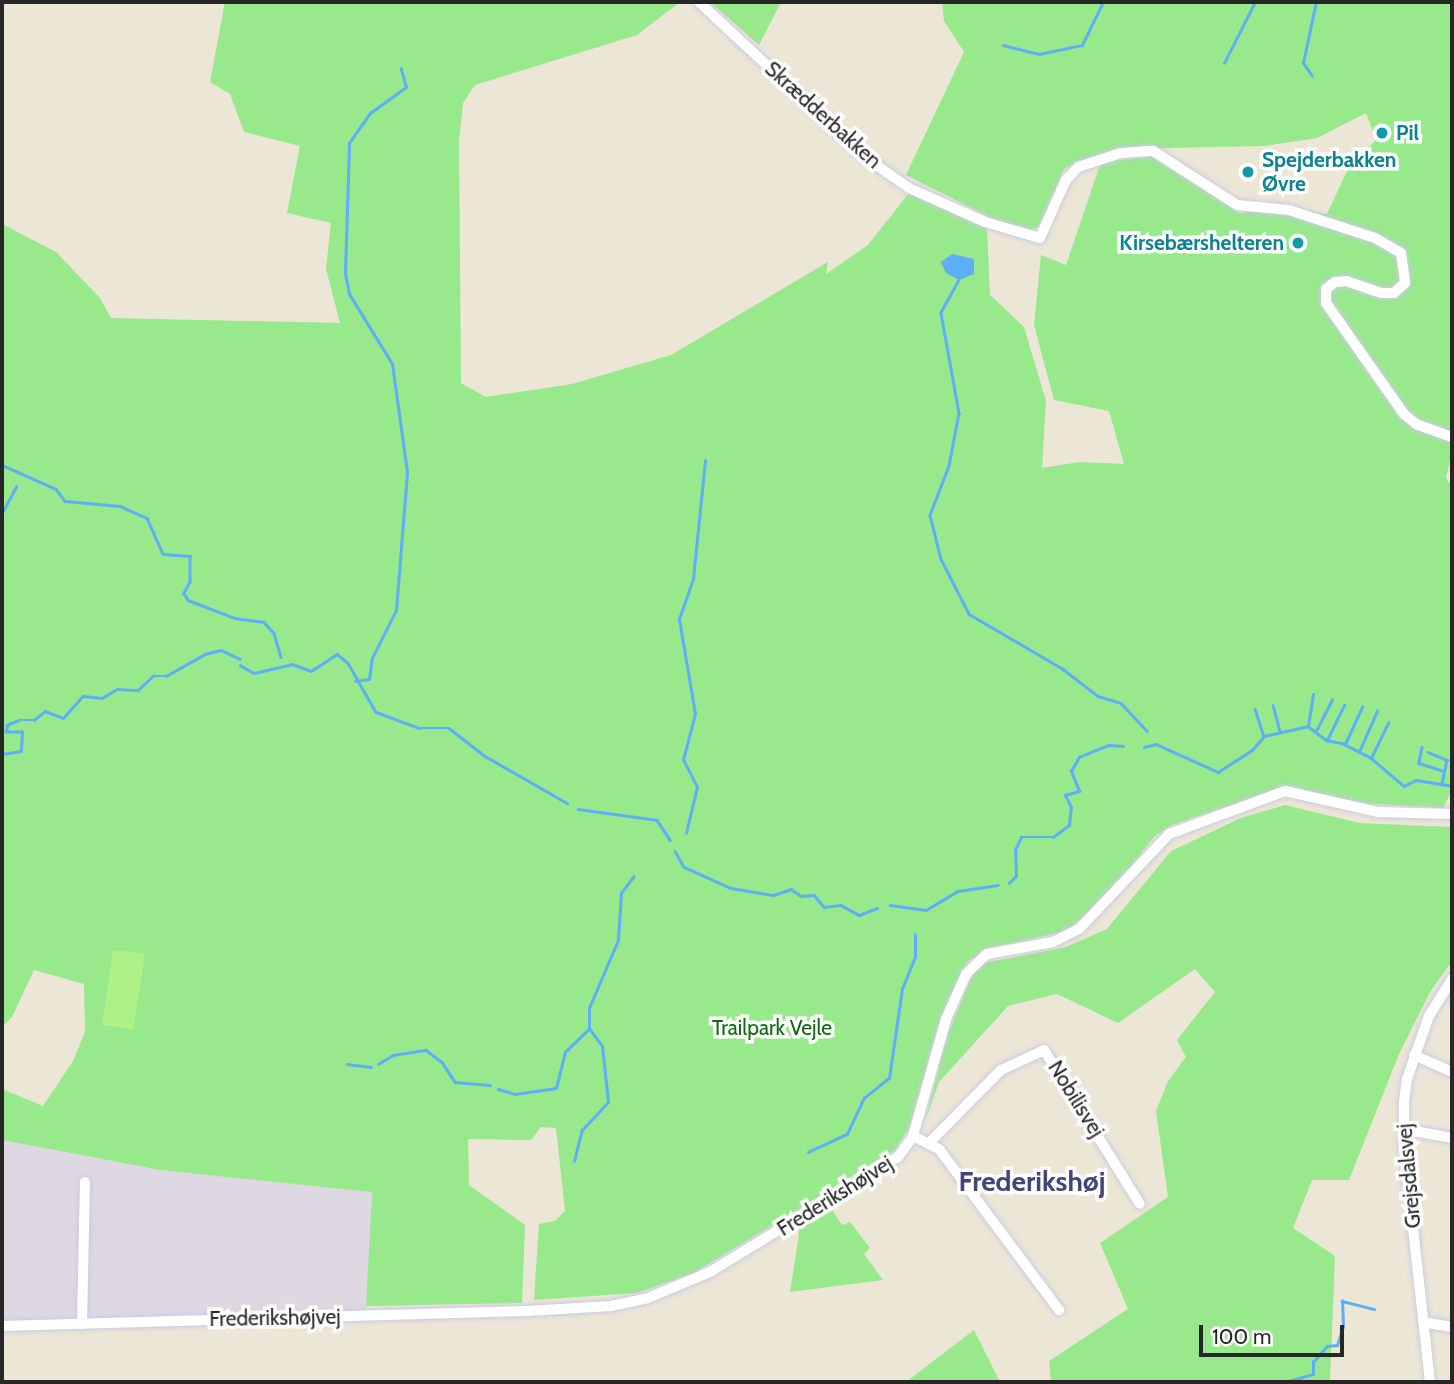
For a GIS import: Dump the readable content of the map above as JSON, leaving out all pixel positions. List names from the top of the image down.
{
  "streets": {
    "street": [
      "Skrædderbakken",
      "Nobilisvej",
      "Grejsdalsvej",
      "Frederikshøjvej"
    ]
  },
  "districts": ["Frederikshøj"],
  "parks": ["Trailpark Vejle"],
  "places": ["Pil", "Spejderbakken Øvre", "Kirsebærshelteren"],
  "scale_bar": "100 m"
}
